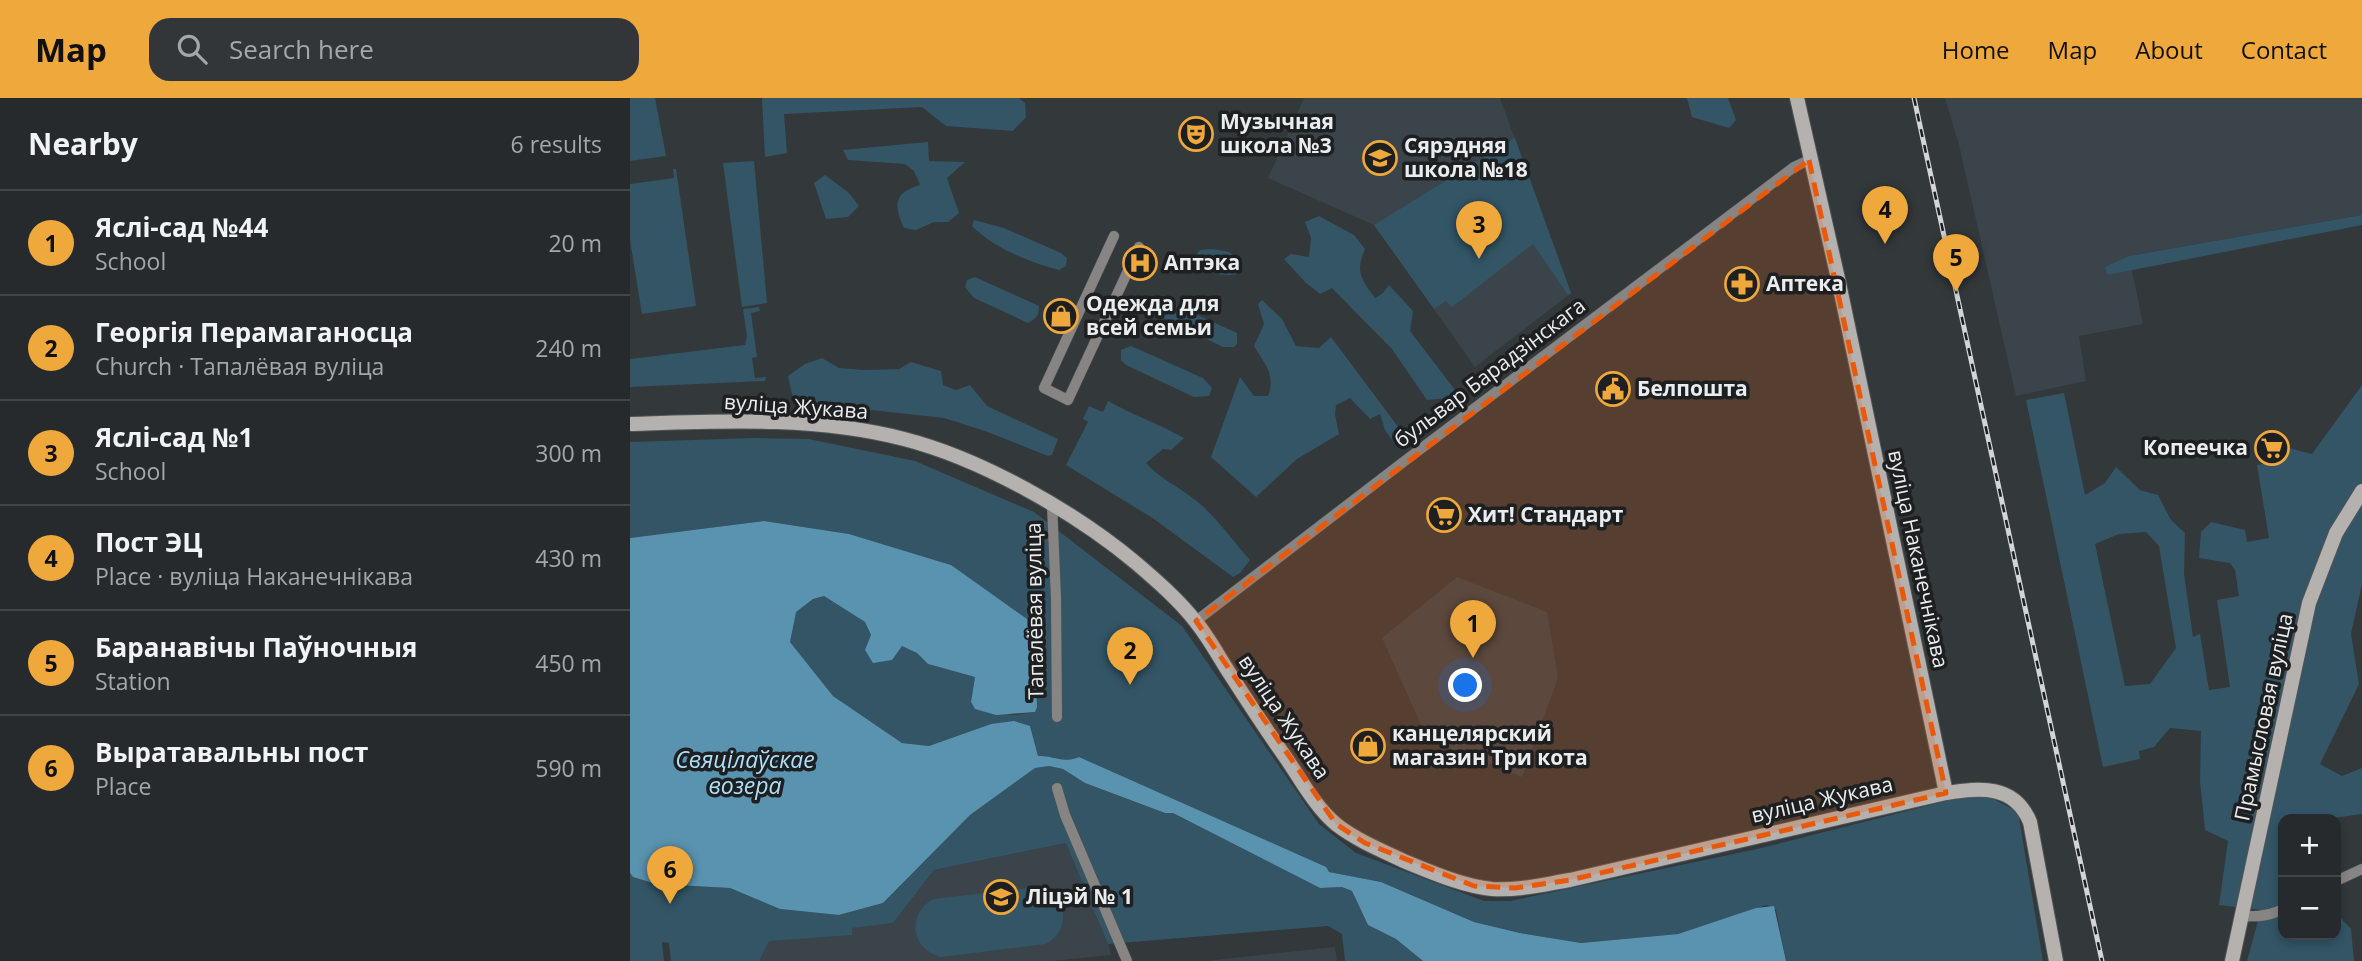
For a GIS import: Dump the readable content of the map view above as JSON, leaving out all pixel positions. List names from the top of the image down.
{
  "streets": {
    "street": [
      "бульвар Барадзінскага",
      "вуліца Жукава",
      "вуліца Наканечнікава",
      "Тапалёвая вуліца",
      "Прамысловая вуліца"
    ]
  },
  "crossings": [
    ["бульвар Барадзінскага", "вуліца Жукава"],
    ["бульвар Барадзінскага", "вуліца Наканечнікава"],
    ["вуліца Жукава", "вуліца Наканечнікава"],
    ["вуліца Жукава", "Тапалёвая вуліца"]
  ],
  "water": ["Свяцілаўскае возера"],
  "places": {
    "theatre": ["Музычная школа №3"],
    "school or university": ["Сярэдняя школа №18", "Ліцэй № 1"],
    "hospital": ["Аптэка"],
    "pharmacy": ["Аптека"],
    "shop": ["Одежда для всей семьи", "канцелярский магазин Три кота"],
    "public building": ["Белпошта"],
    "supermarket": ["Копеечка", "Хит! Стандарт"]
  },
  "page": {
    "header": "Map",
    "search": "Search here",
    "nav": [
      "Home",
      "Map",
      "About",
      "Contact"
    ],
    "heading": ["Nearby", "6 results"],
    "pins": [
      "4",
      "3",
      "5",
      "1",
      "2",
      "6"
    ],
    "list": [
      {
        "mark": "1",
        "name": "Яслі-сад №44",
        "note": "School",
        "value": "20 m"
      },
      {
        "mark": "2",
        "name": "Георгія Перамаганосца",
        "note": "Church · Тапалёвая вуліца",
        "value": "240 m"
      },
      {
        "mark": "3",
        "name": "Яслі-сад №1",
        "note": "School",
        "value": "300 m"
      },
      {
        "mark": "4",
        "name": "Пост ЭЦ",
        "note": "Place · вуліца Наканечнікава",
        "value": "430 m"
      },
      {
        "mark": "5",
        "name": "Баранавічы Паўночныя",
        "note": "Station",
        "value": "450 m"
      },
      {
        "mark": "6",
        "name": "Выратавальны пост",
        "note": "Place",
        "value": "590 m"
      }
    ],
    "map_buttons": ["+", "−"]
  }
}
